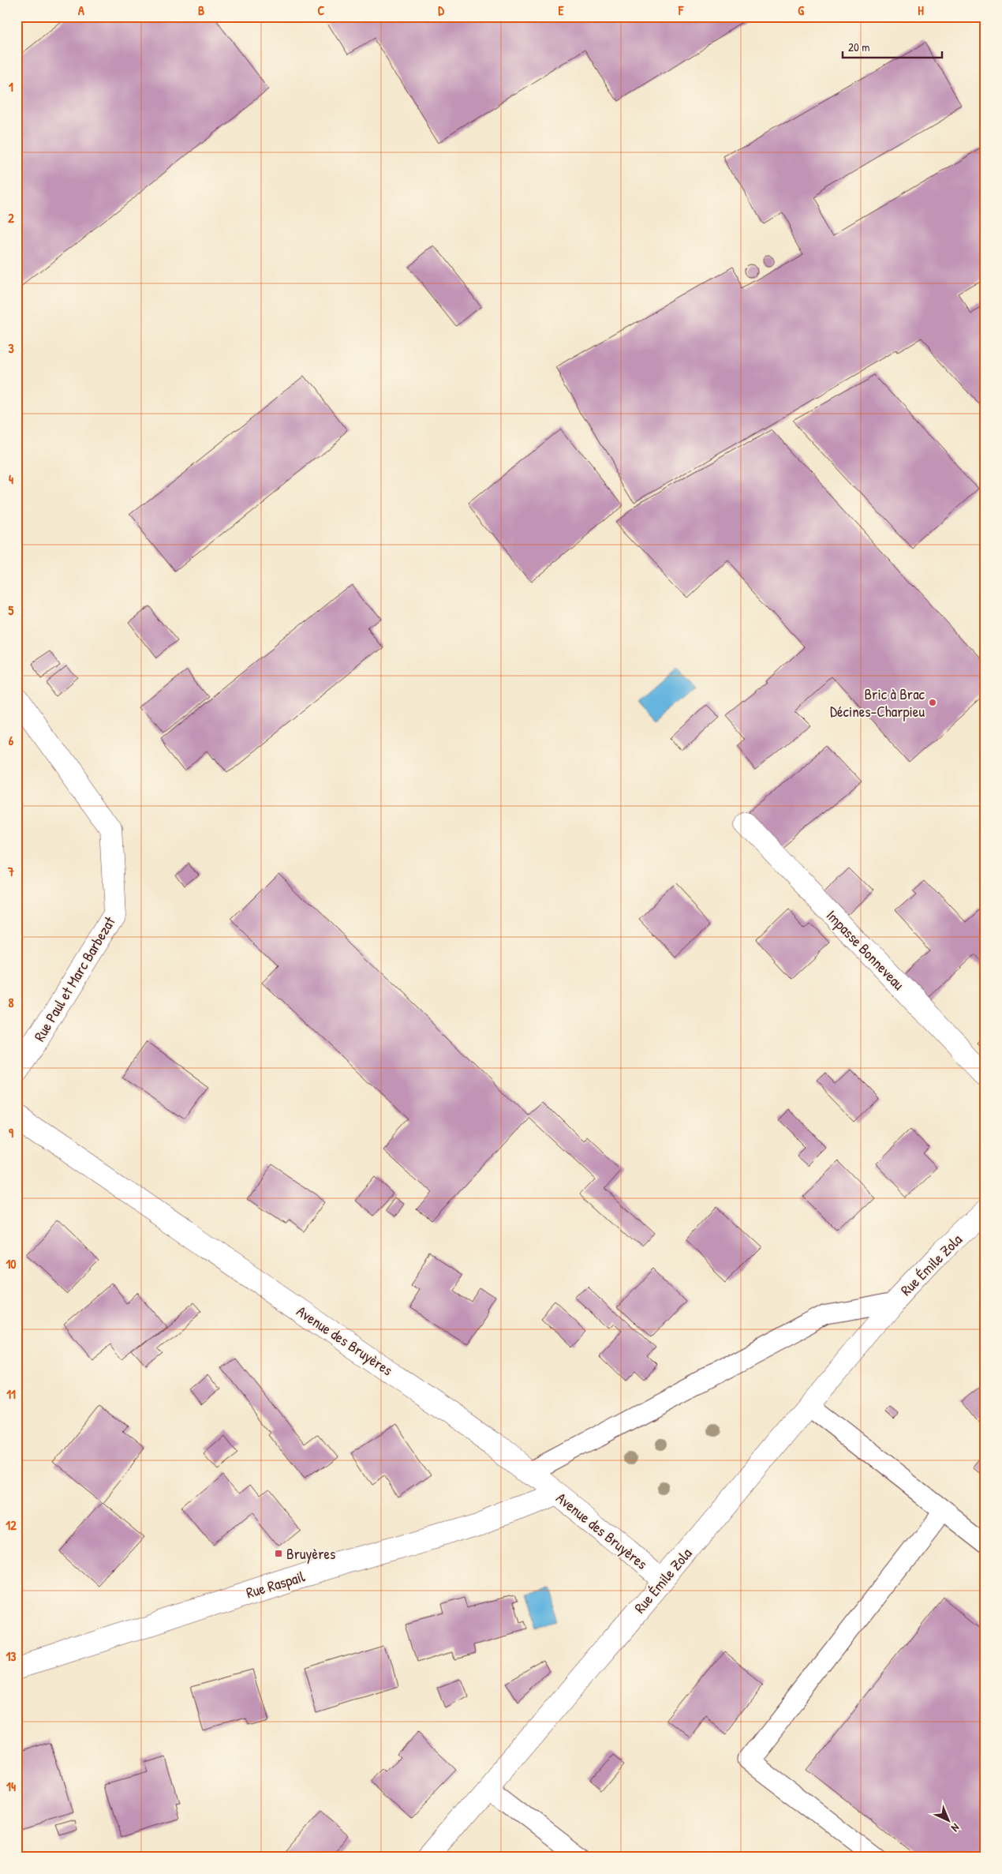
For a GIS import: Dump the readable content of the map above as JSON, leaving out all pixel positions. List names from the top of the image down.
{
  "streets": {
    "street": [
      "Impasse Bonneveau",
      "Rue Paul et Marc Barbezat",
      "Rue Émile Zola",
      "Avenue des Bruyères",
      "Rue Raspail"
    ]
  },
  "crossings": [
    ["Rue Émile Zola", "Avenue des Bruyères"],
    ["Avenue des Bruyères", "Rue Raspail"]
  ],
  "places": {
    "other": ["Bric à Brac Décines-Charpieu"],
    "transit": ["Bruyères"]
  },
  "scale_bar": "20 m",
  "north": "bottom right",
  "grid": {
    "columns": [
      "A",
      "B",
      "C",
      "D",
      "E",
      "F",
      "G",
      "H"
    ],
    "rows": [
      "1",
      "2",
      "3",
      "4",
      "5",
      "6",
      "7",
      "8",
      "9",
      "10",
      "11",
      "12",
      "13",
      "14"
    ]
  }
}
